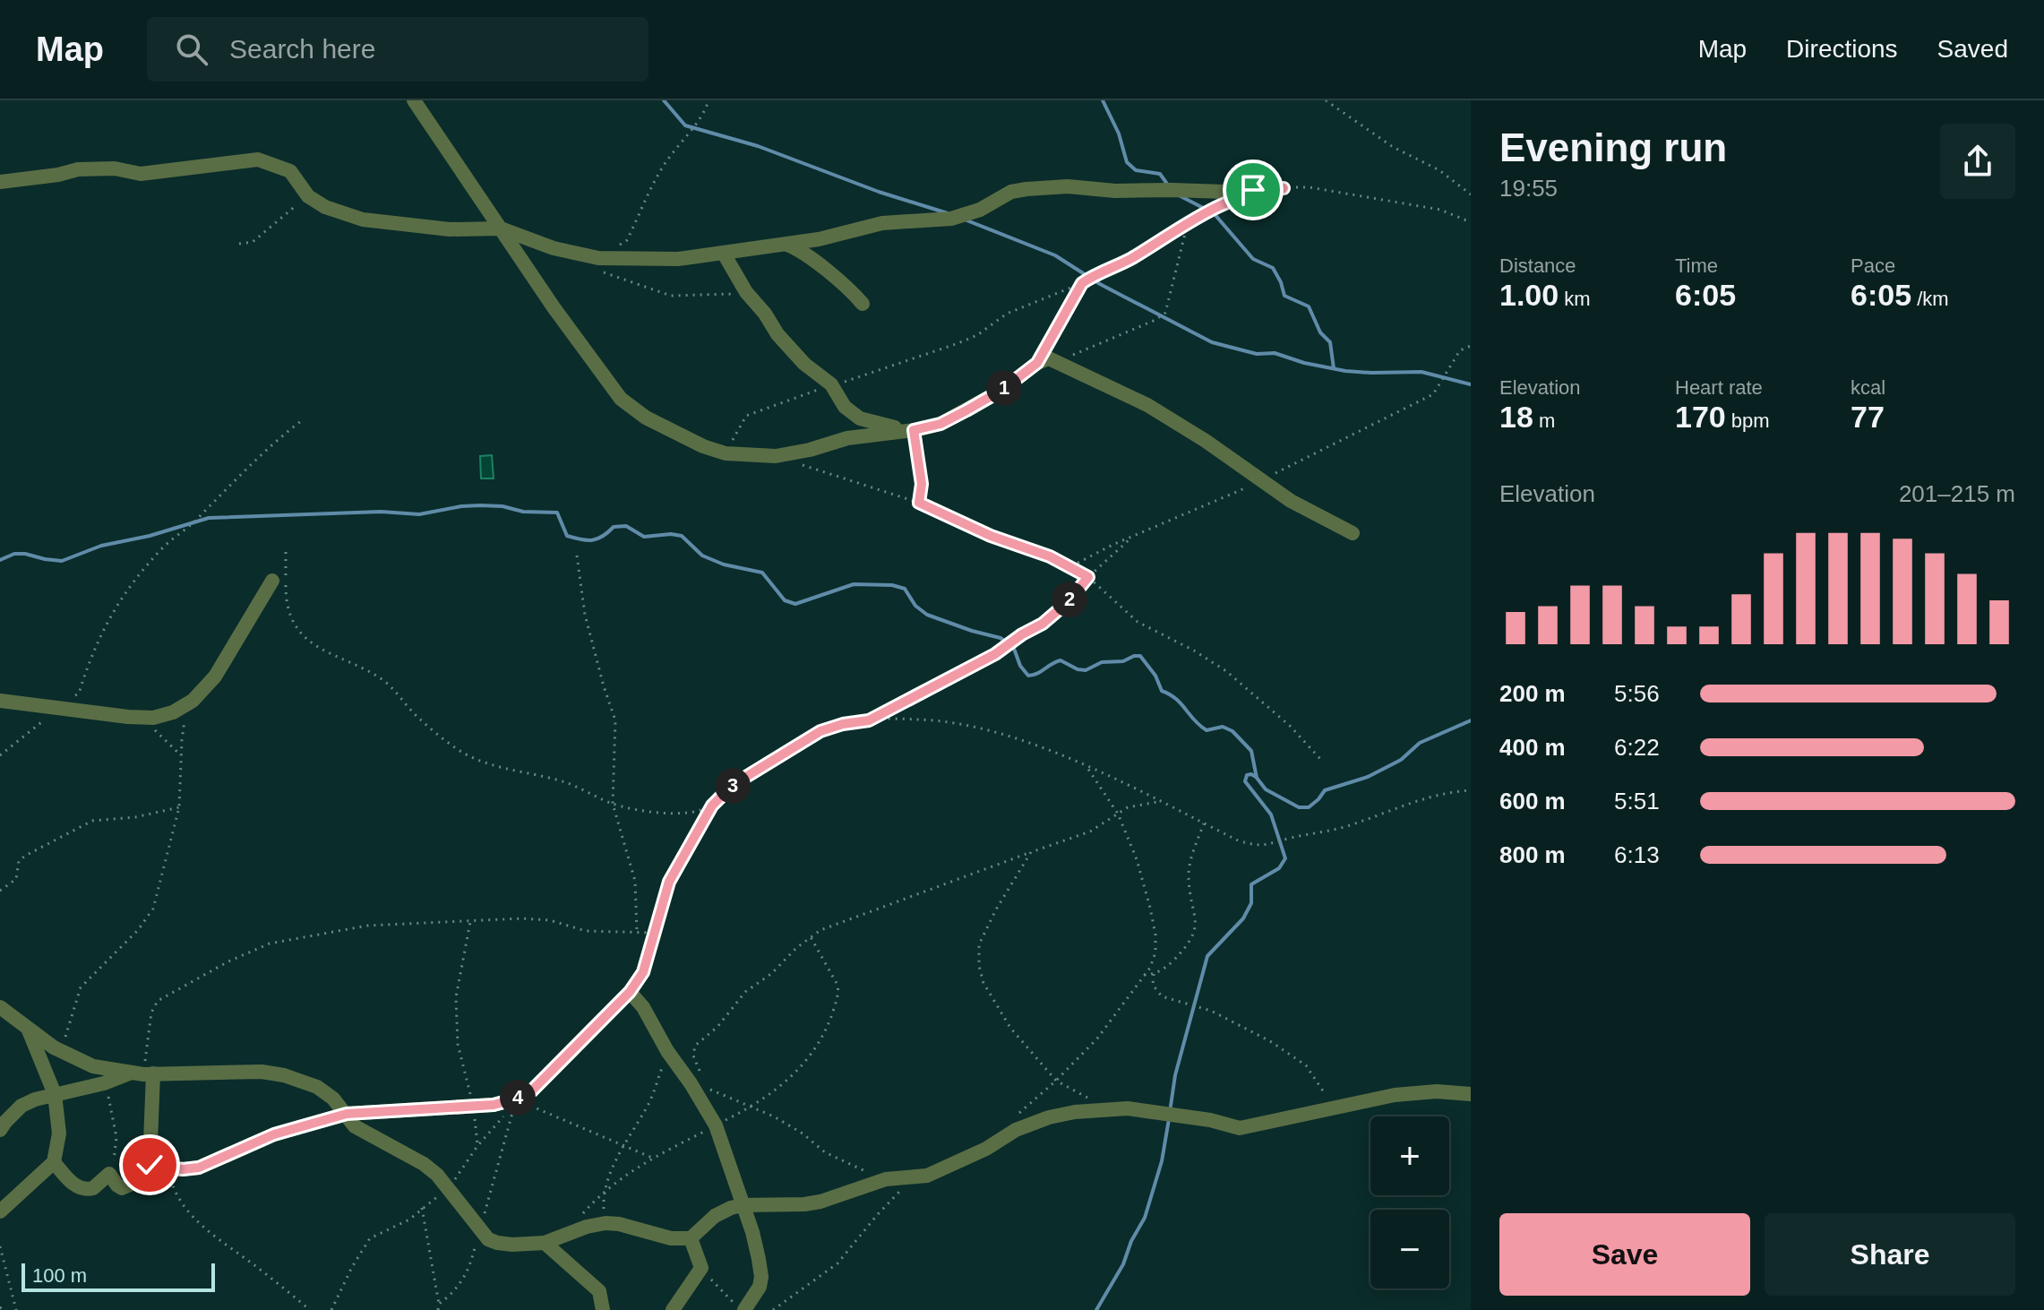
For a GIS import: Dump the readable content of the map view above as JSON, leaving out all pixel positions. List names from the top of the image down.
{
  "scale_bar": "100 m",
  "page": {
    "header": "Map",
    "search": "Search here",
    "nav": ["Map", "Directions", "Saved"],
    "heading": ["Evening run", "19:55"],
    "stats": [
      ["Distance", "1.00 km"],
      ["Time", "6:05"],
      ["Pace", "6:05 /km"],
      ["Elevation", "18 m"],
      ["Heart rate", "170 bpm"],
      ["kcal", "77"]
    ],
    "pins": [
      "1",
      "2",
      "3",
      "4"
    ],
    "chart": ["Elevation", "201–215 m"],
    "list": [
      {
        "name": "200 m",
        "note": "5:56"
      },
      {
        "name": "400 m",
        "note": "6:22"
      },
      {
        "name": "600 m",
        "note": "5:51"
      },
      {
        "name": "800 m",
        "note": "6:13"
      }
    ],
    "map_buttons": ["+", "−"],
    "buttons": ["Save", "Share"],
    "scale": "100 m"
  }
}
